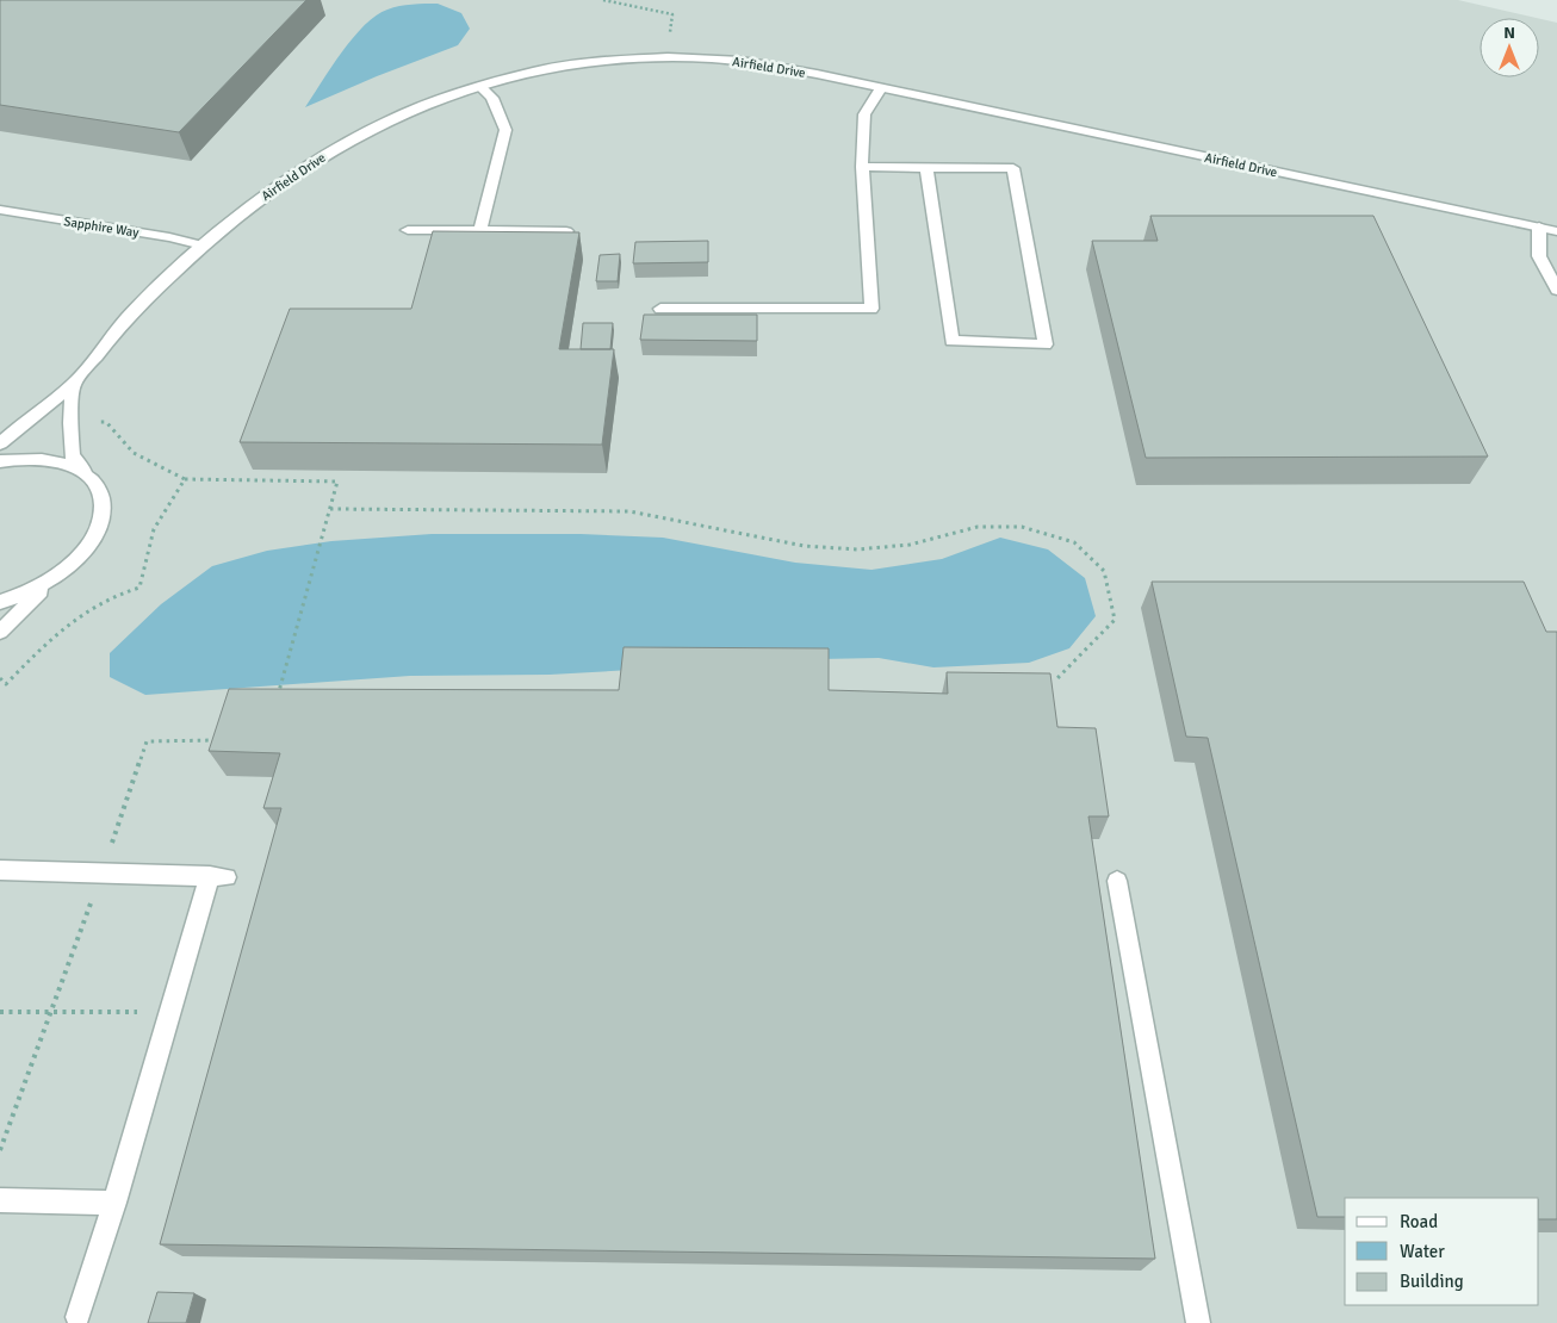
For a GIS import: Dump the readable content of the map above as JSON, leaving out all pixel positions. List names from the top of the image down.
{
  "streets": {
    "street": ["Airfield Drive", "Sapphire Way"]
  },
  "crossings": [
    ["Airfield Drive", "Sapphire Way"]
  ],
  "legend": ["Road", "Water", "Building"],
  "north": "top"
}
